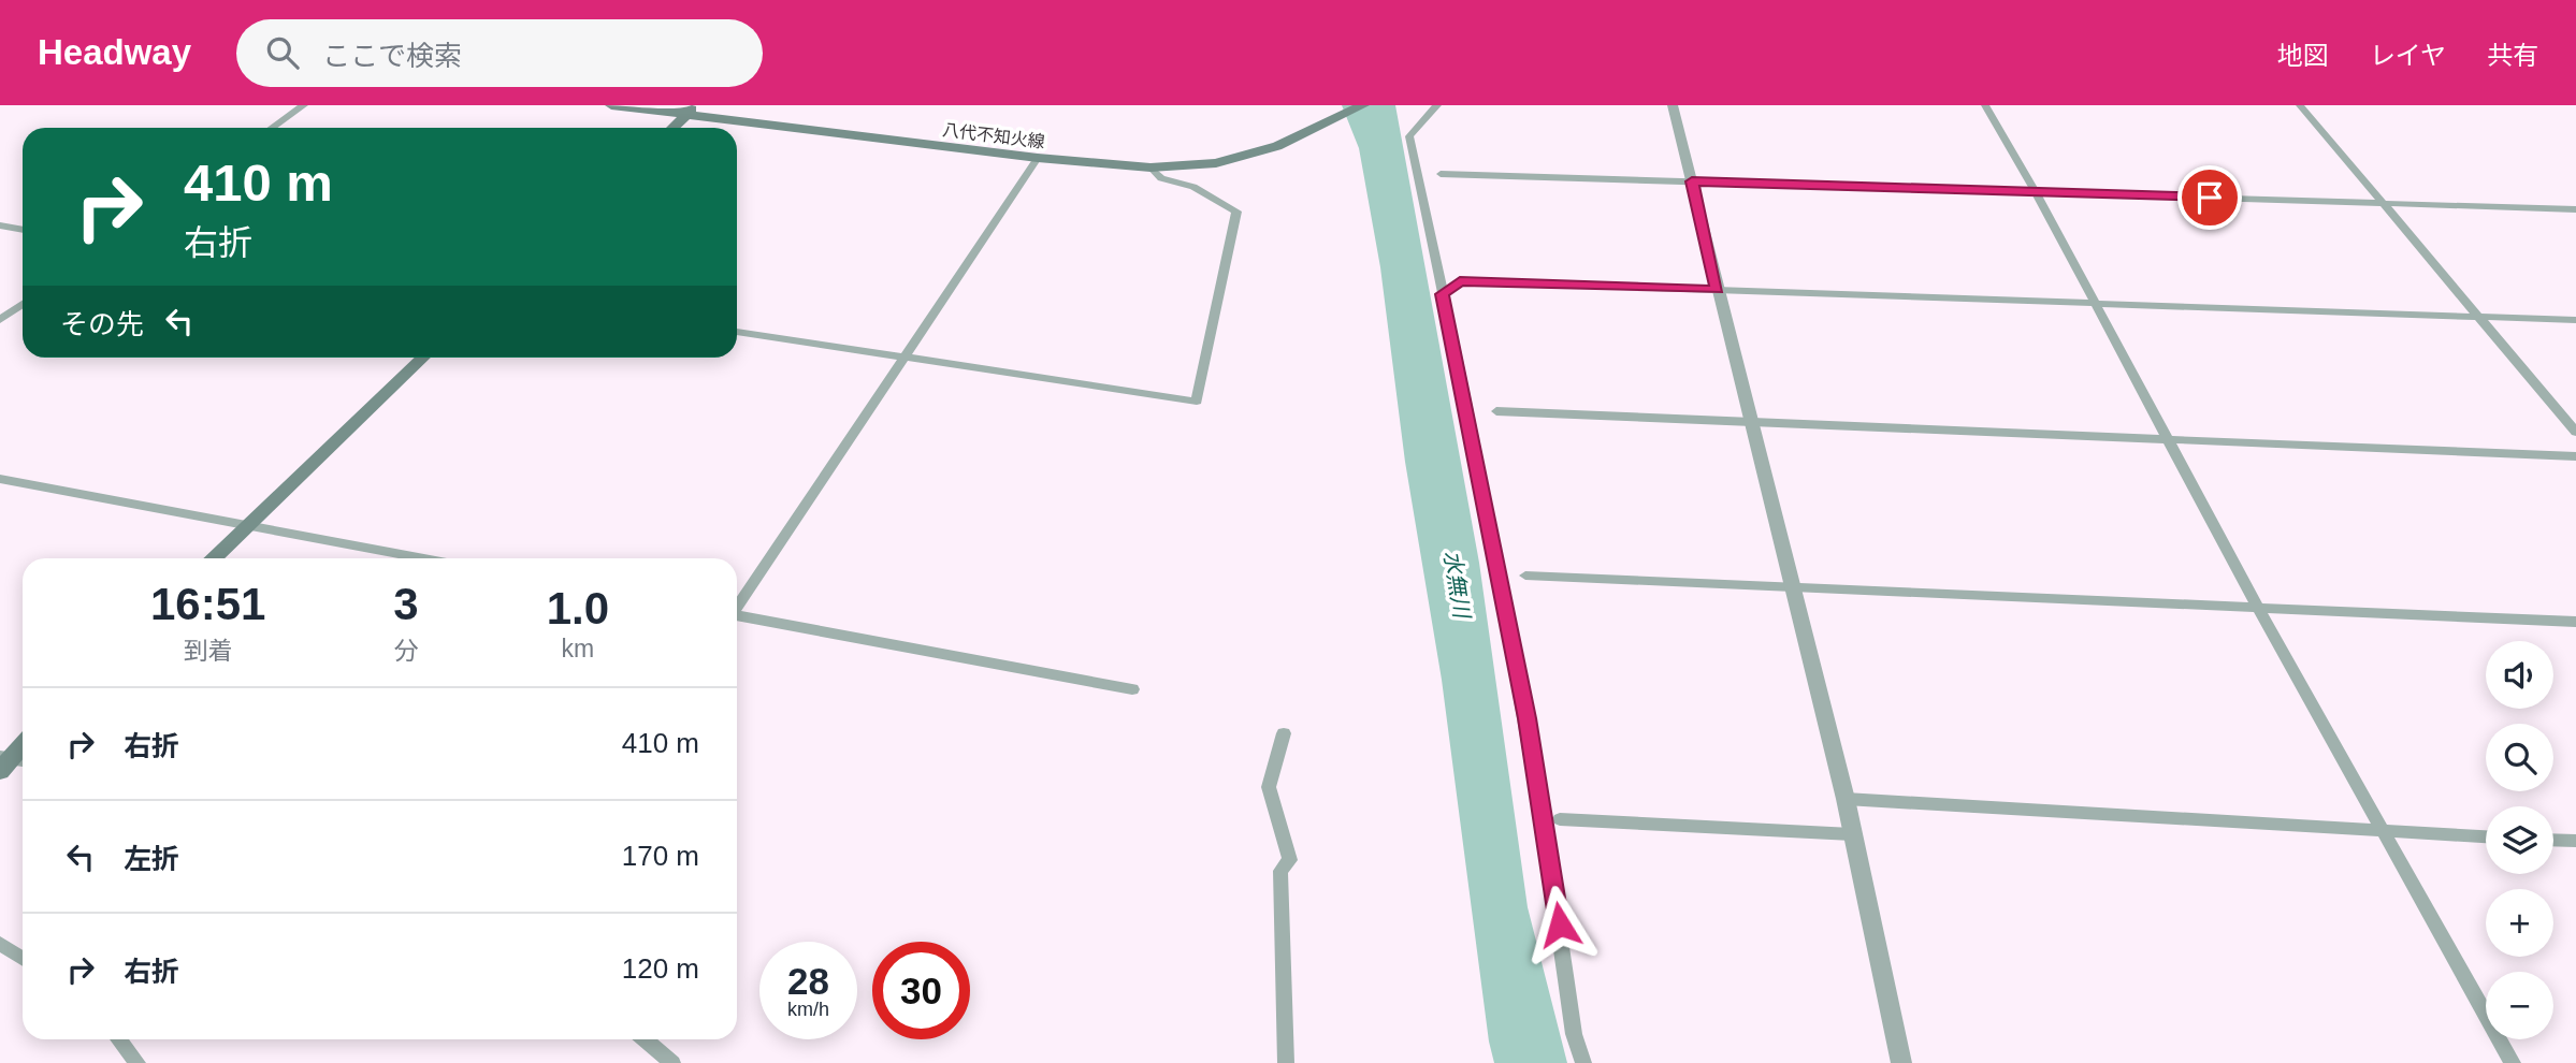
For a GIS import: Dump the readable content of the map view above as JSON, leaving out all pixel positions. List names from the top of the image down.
{
  "streets": {
    "main road": ["八代不知火線"]
  },
  "water": ["水無川"],
  "page": {
    "header": "Headway",
    "search": "ここで検索",
    "nav": ["地図", "レイヤ", "共有"],
    "turn": ["410 m", "右折"],
    "then": "その先",
    "eta": [
      "16:51",
      "到着",
      "3",
      "分",
      "1.0",
      "km"
    ],
    "map_buttons": ["+", "−"],
    "list": [
      {
        "name": "右折",
        "value": "410 m"
      },
      {
        "name": "左折",
        "value": "170 m"
      },
      {
        "name": "右折",
        "value": "120 m"
      }
    ],
    "speed": "28 km/h",
    "limit": "30"
  }
}
